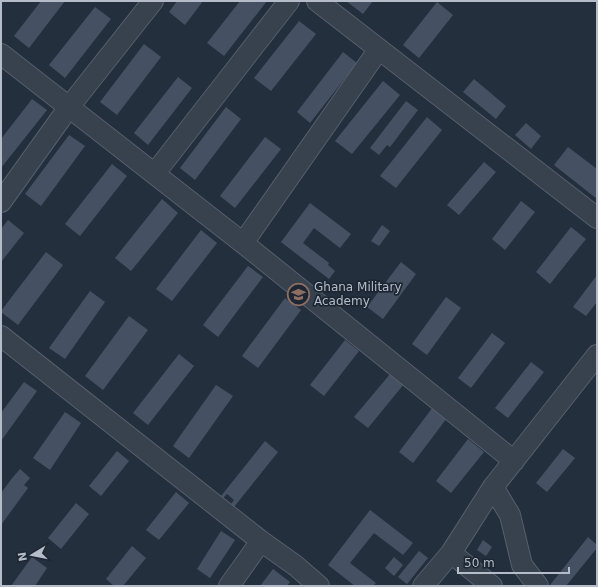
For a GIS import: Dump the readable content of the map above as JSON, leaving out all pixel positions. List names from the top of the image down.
{
  "places": {
    "school or university": ["Ghana Military Academy"]
  },
  "scale_bar": "50 m",
  "north": "left"
}
